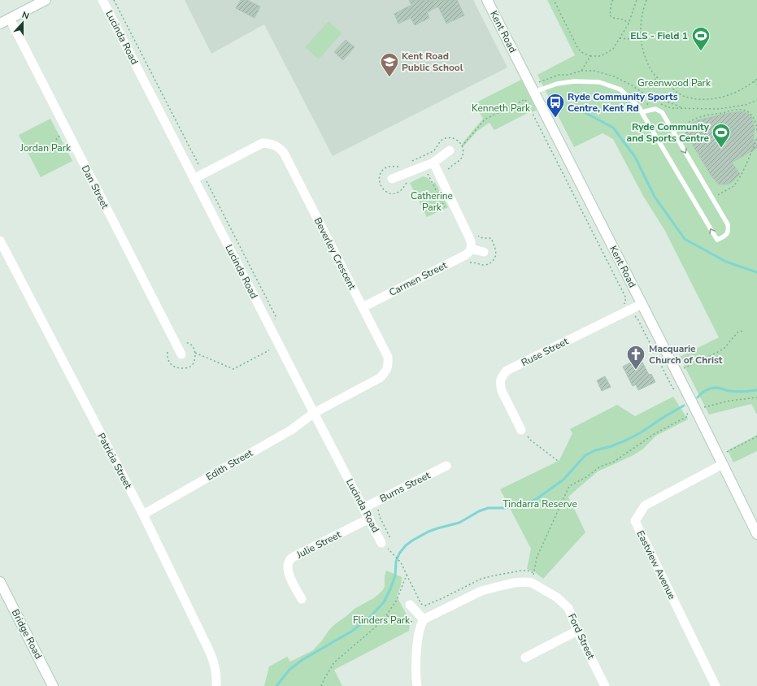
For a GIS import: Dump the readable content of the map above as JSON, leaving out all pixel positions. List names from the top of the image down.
{
  "streets": {
    "street": [
      "Kent Road",
      "Lucinda Road",
      "Dan Street",
      "Beverley Crescent",
      "Carmen Street",
      "Ruse Street",
      "Patricia Street",
      "Edith Street",
      "Burns Street",
      "Julie Street",
      "Eastview Avenue",
      "Bridge Road",
      "Ford Street"
    ]
  },
  "crossings": [
    ["Kent Road", "Ruse Street"],
    ["Kent Road", "Eastview Avenue"],
    ["Lucinda Road", "Beverley Crescent"],
    ["Lucinda Road", "Edith Street"],
    ["Lucinda Road", "Burns Street"],
    ["Lucinda Road", "Julie Street"],
    ["Beverley Crescent", "Carmen Street"],
    ["Beverley Crescent", "Edith Street"],
    ["Patricia Street", "Edith Street"]
  ],
  "parks": [
    "Greenwood Park",
    "Kenneth Park",
    "Jordan Park",
    "Catherine Park",
    "Tindarra Reserve",
    "Flinders Park"
  ],
  "places": {
    "sports": ["ELS - Field 1", "Ryde Community and Sports Centre"],
    "school or university": ["Kent Road Public School"],
    "bus stop": ["Ryde Community Sports Centre, Kent Rd"],
    "church": ["Macquarie Church of Christ"]
  },
  "north": "top"
}
